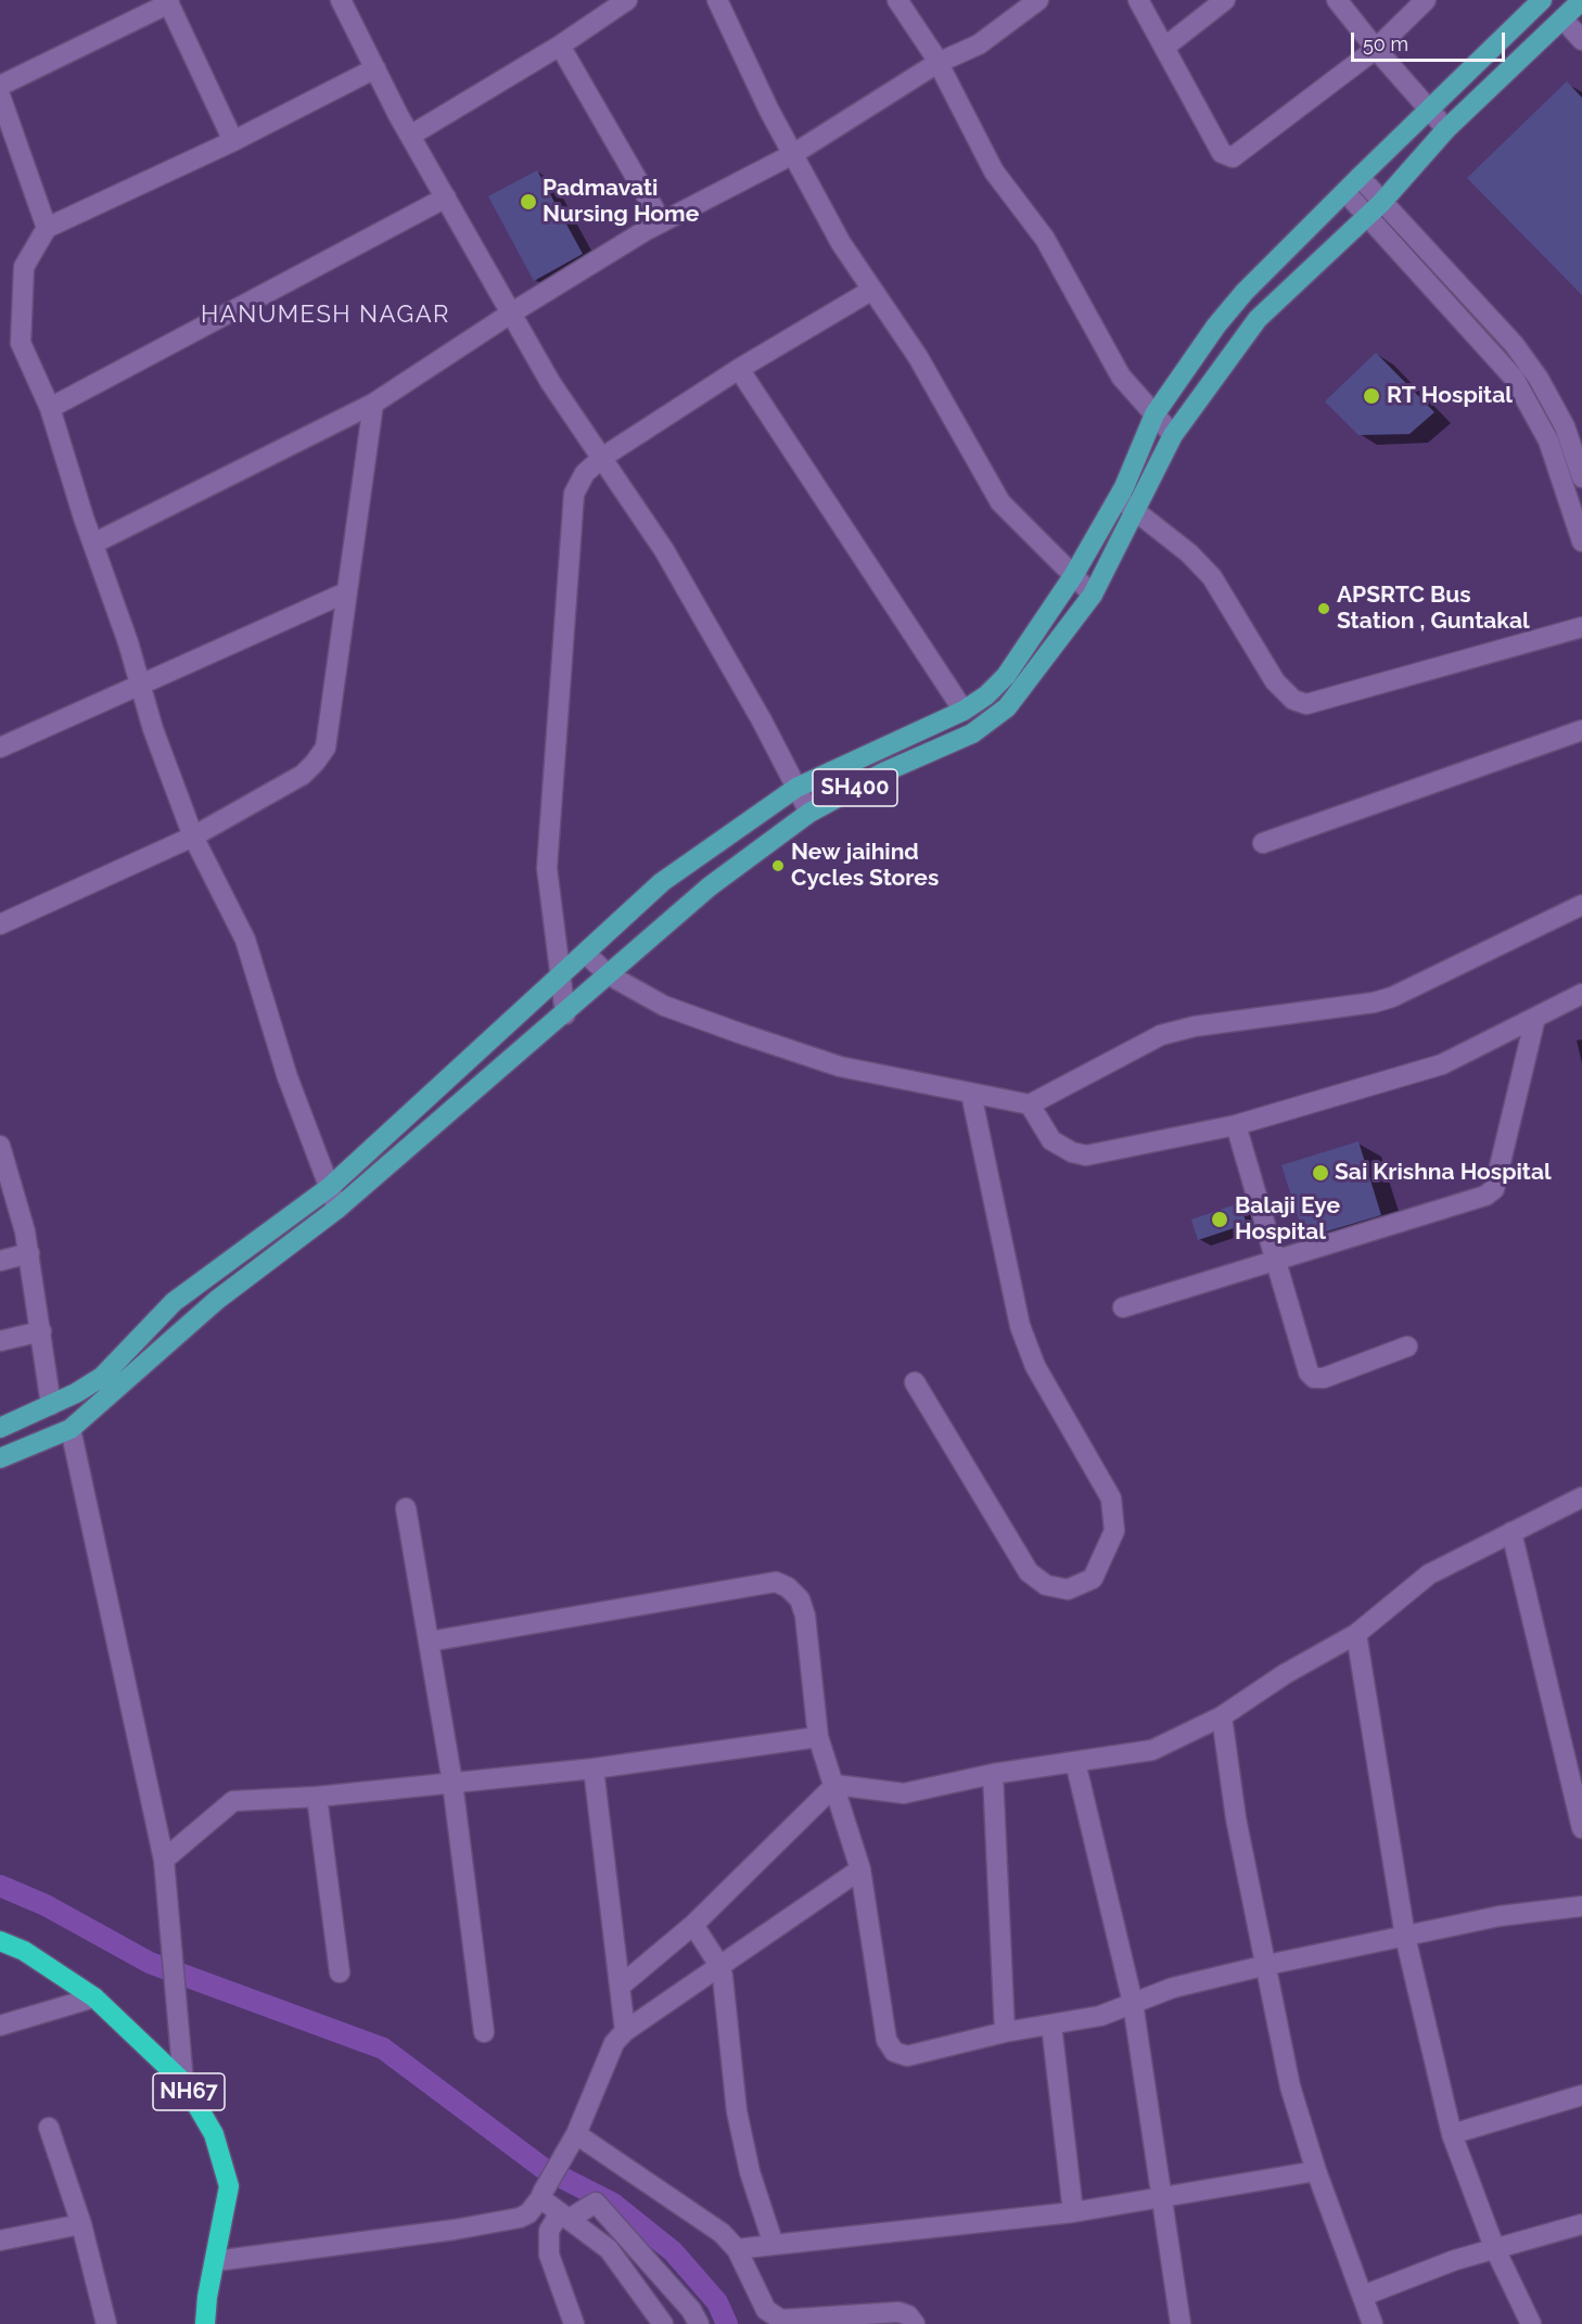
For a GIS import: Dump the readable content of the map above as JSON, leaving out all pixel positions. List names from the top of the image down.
{
  "streets": {
    "highway": ["NH67"],
    "main road": ["SH400"]
  },
  "districts": ["HANUMESH NAGAR"],
  "places": [
    "Padmavati Nursing Home",
    "RT Hospital",
    "APSRTC Bus Station , Guntakal",
    "New jaihind Cycles Stores",
    "Sai Krishna Hospital",
    "Balaji Eye Hospital"
  ],
  "scale_bar": "50 m"
}
